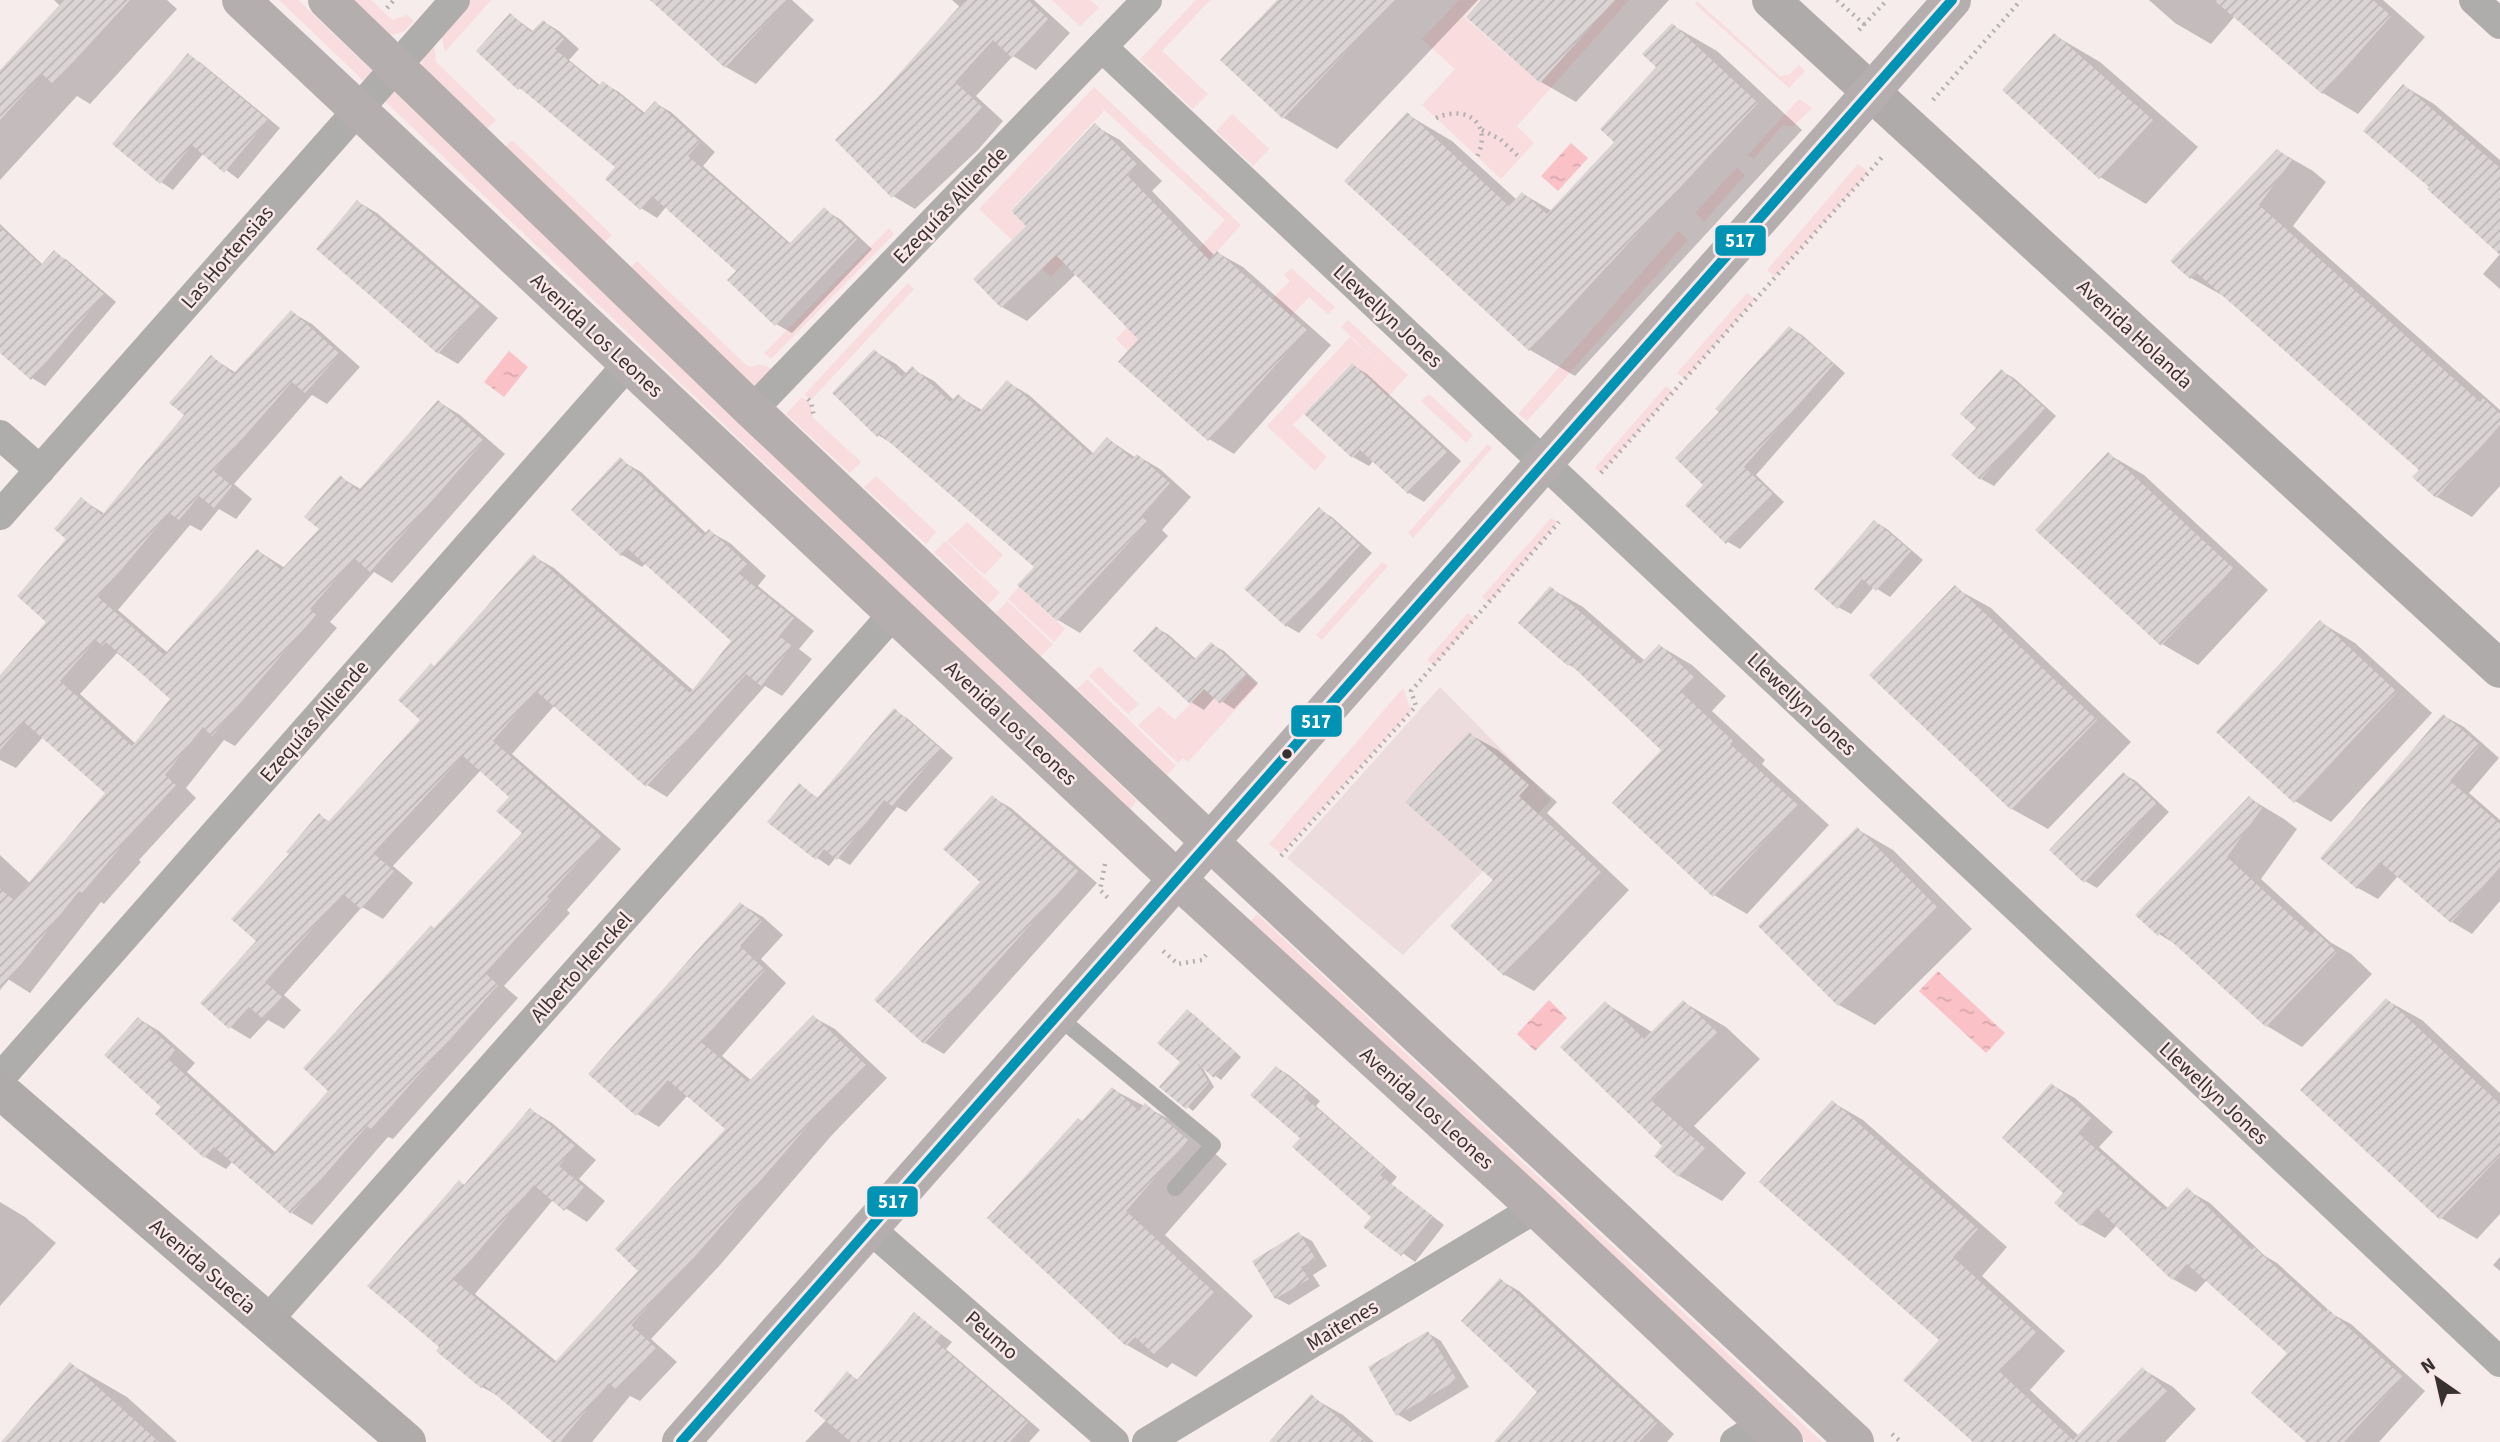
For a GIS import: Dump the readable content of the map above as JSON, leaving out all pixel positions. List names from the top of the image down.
{
  "streets": {
    "main road": ["Avenida Los Leones"],
    "street": [
      "Ezequías Alliende",
      "Las Hortensias",
      "Llewellyn Jones",
      "Avenida Holanda",
      "Alberto Henckel",
      "Avenida Suecia",
      "Maitenes",
      "Peumo"
    ]
  },
  "crossings": [
    ["Ezequías Alliende", "Llewellyn Jones"],
    ["Ezequías Alliende", "Avenida Los Leones"],
    ["Las Hortensias", "Avenida Los Leones"],
    ["Avenida Los Leones", "Alberto Henckel"],
    ["Avenida Los Leones", "Maitenes"],
    ["Alberto Henckel", "Avenida Suecia"]
  ],
  "lines": ["transit line 517"],
  "north": "top left"
}
